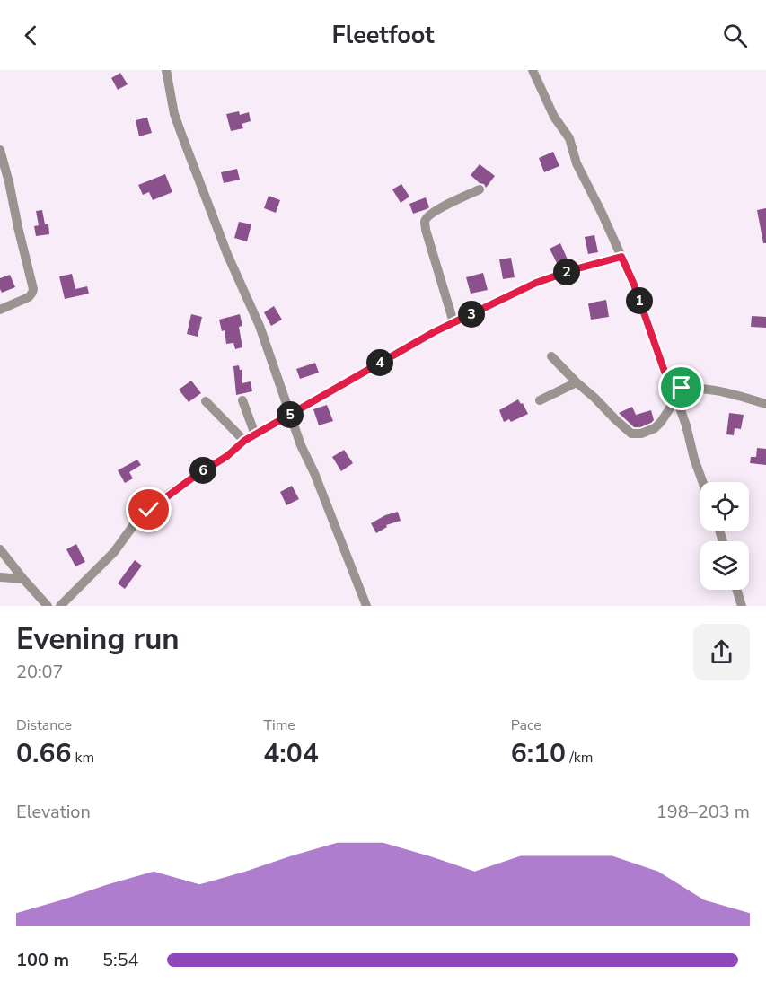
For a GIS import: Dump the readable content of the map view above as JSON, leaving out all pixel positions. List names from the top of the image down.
{
  "page": {
    "header": "Fleetfoot",
    "pins": [
      "2",
      "1",
      "3",
      "4",
      "5",
      "6"
    ],
    "heading": ["Evening run", "20:07"],
    "stats": [
      ["Distance", "0.66 km"],
      ["Time", "4:04"],
      ["Pace", "6:10 /km"]
    ],
    "chart": ["Elevation", "198–203 m"],
    "list": [
      {
        "name": "100 m",
        "note": "5:54"
      }
    ]
  }
}
